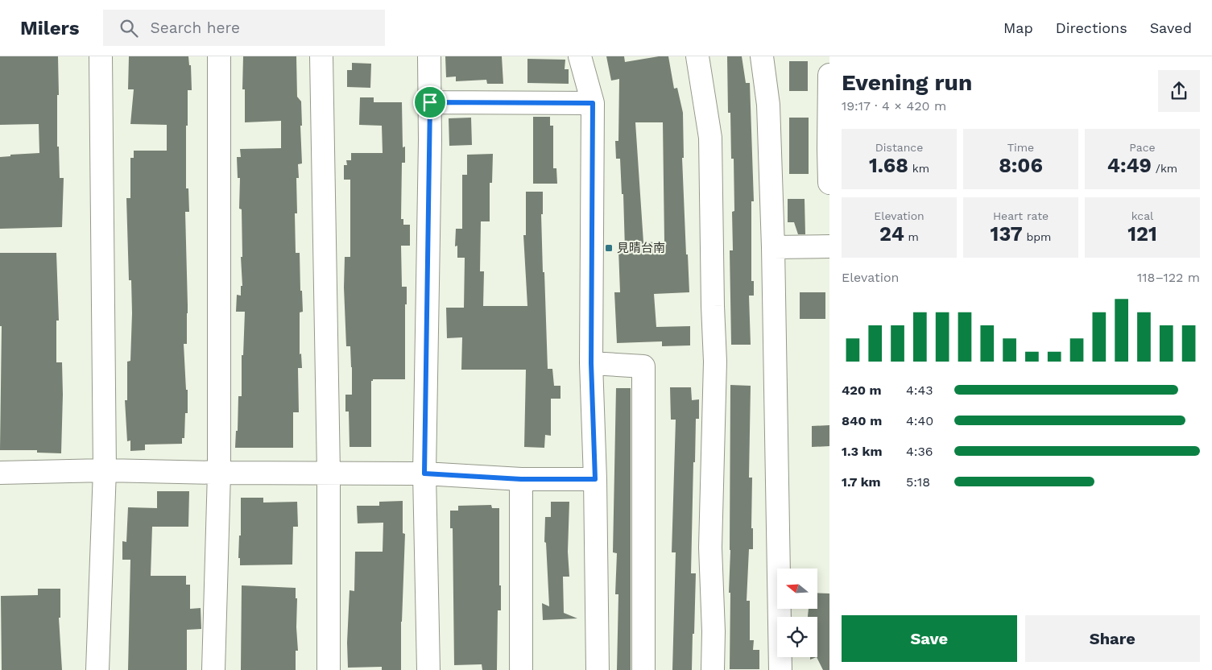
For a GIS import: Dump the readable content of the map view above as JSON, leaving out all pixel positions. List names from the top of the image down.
{
  "places": {
    "transit": ["見晴台南"]
  },
  "north": "left",
  "page": {
    "header": "Milers",
    "search": "Search here",
    "nav": ["Map", "Directions", "Saved"],
    "heading": ["Evening run", "19:17 · 4 × 420 m"],
    "stats": [
      ["Distance", "1.68 km"],
      ["Time", "8:06"],
      ["Pace", "4:49 /km"],
      ["Elevation", "24 m"],
      ["Heart rate", "137 bpm"],
      ["kcal", "121"]
    ],
    "chart": ["Elevation", "118–122 m"],
    "list": [
      {
        "name": "420 m",
        "note": "4:43"
      },
      {
        "name": "840 m",
        "note": "4:40"
      },
      {
        "name": "1.3 km",
        "note": "4:36"
      },
      {
        "name": "1.7 km",
        "note": "5:18"
      }
    ],
    "buttons": ["Save", "Share"]
  }
}
